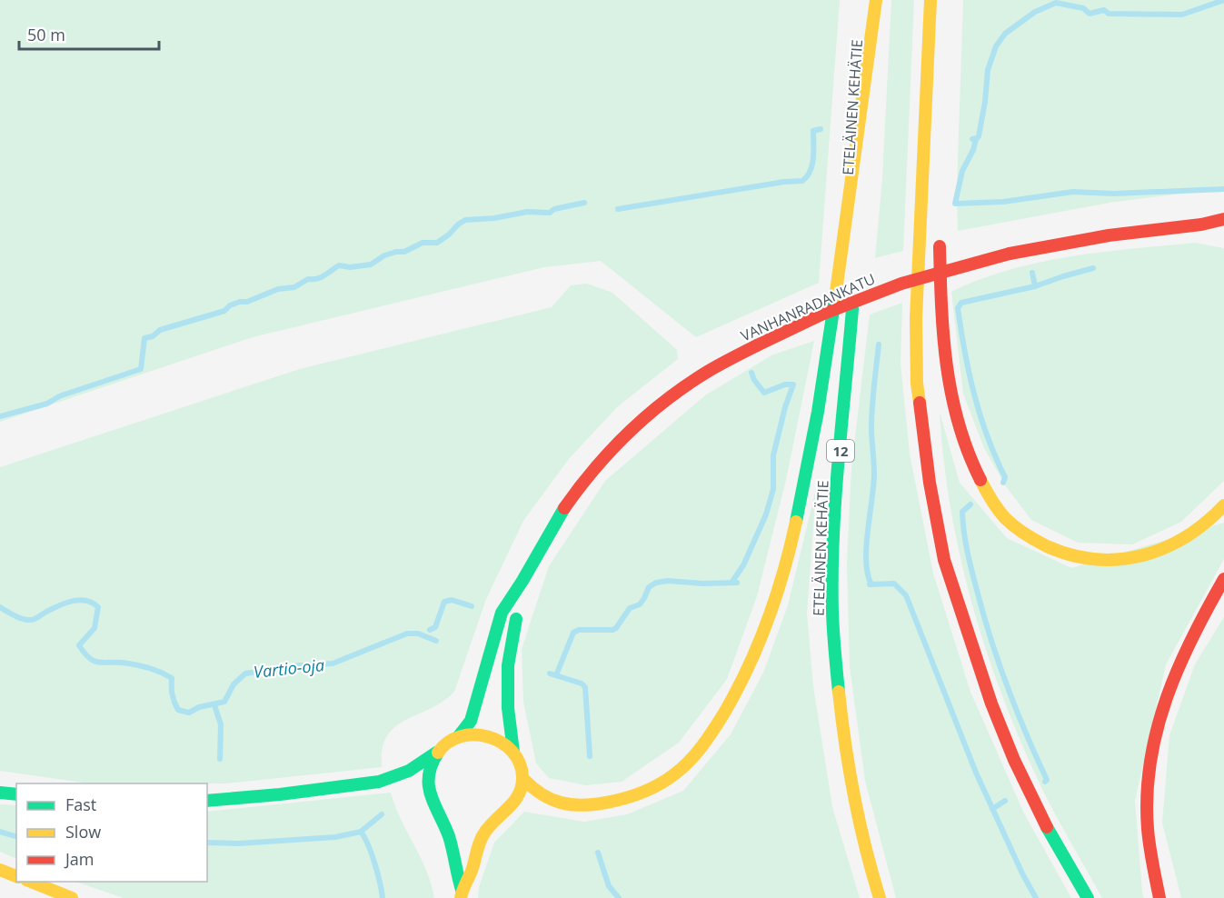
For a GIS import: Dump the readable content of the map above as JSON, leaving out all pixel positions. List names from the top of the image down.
{
  "streets": {
    "main road": ["ETELÄINEN KEHÄTIE", "VANHANRADANKATU", "12"]
  },
  "water": ["Vartio-oja"],
  "legend": ["Fast", "Slow", "Jam"],
  "scale_bar": "50 m"
}
